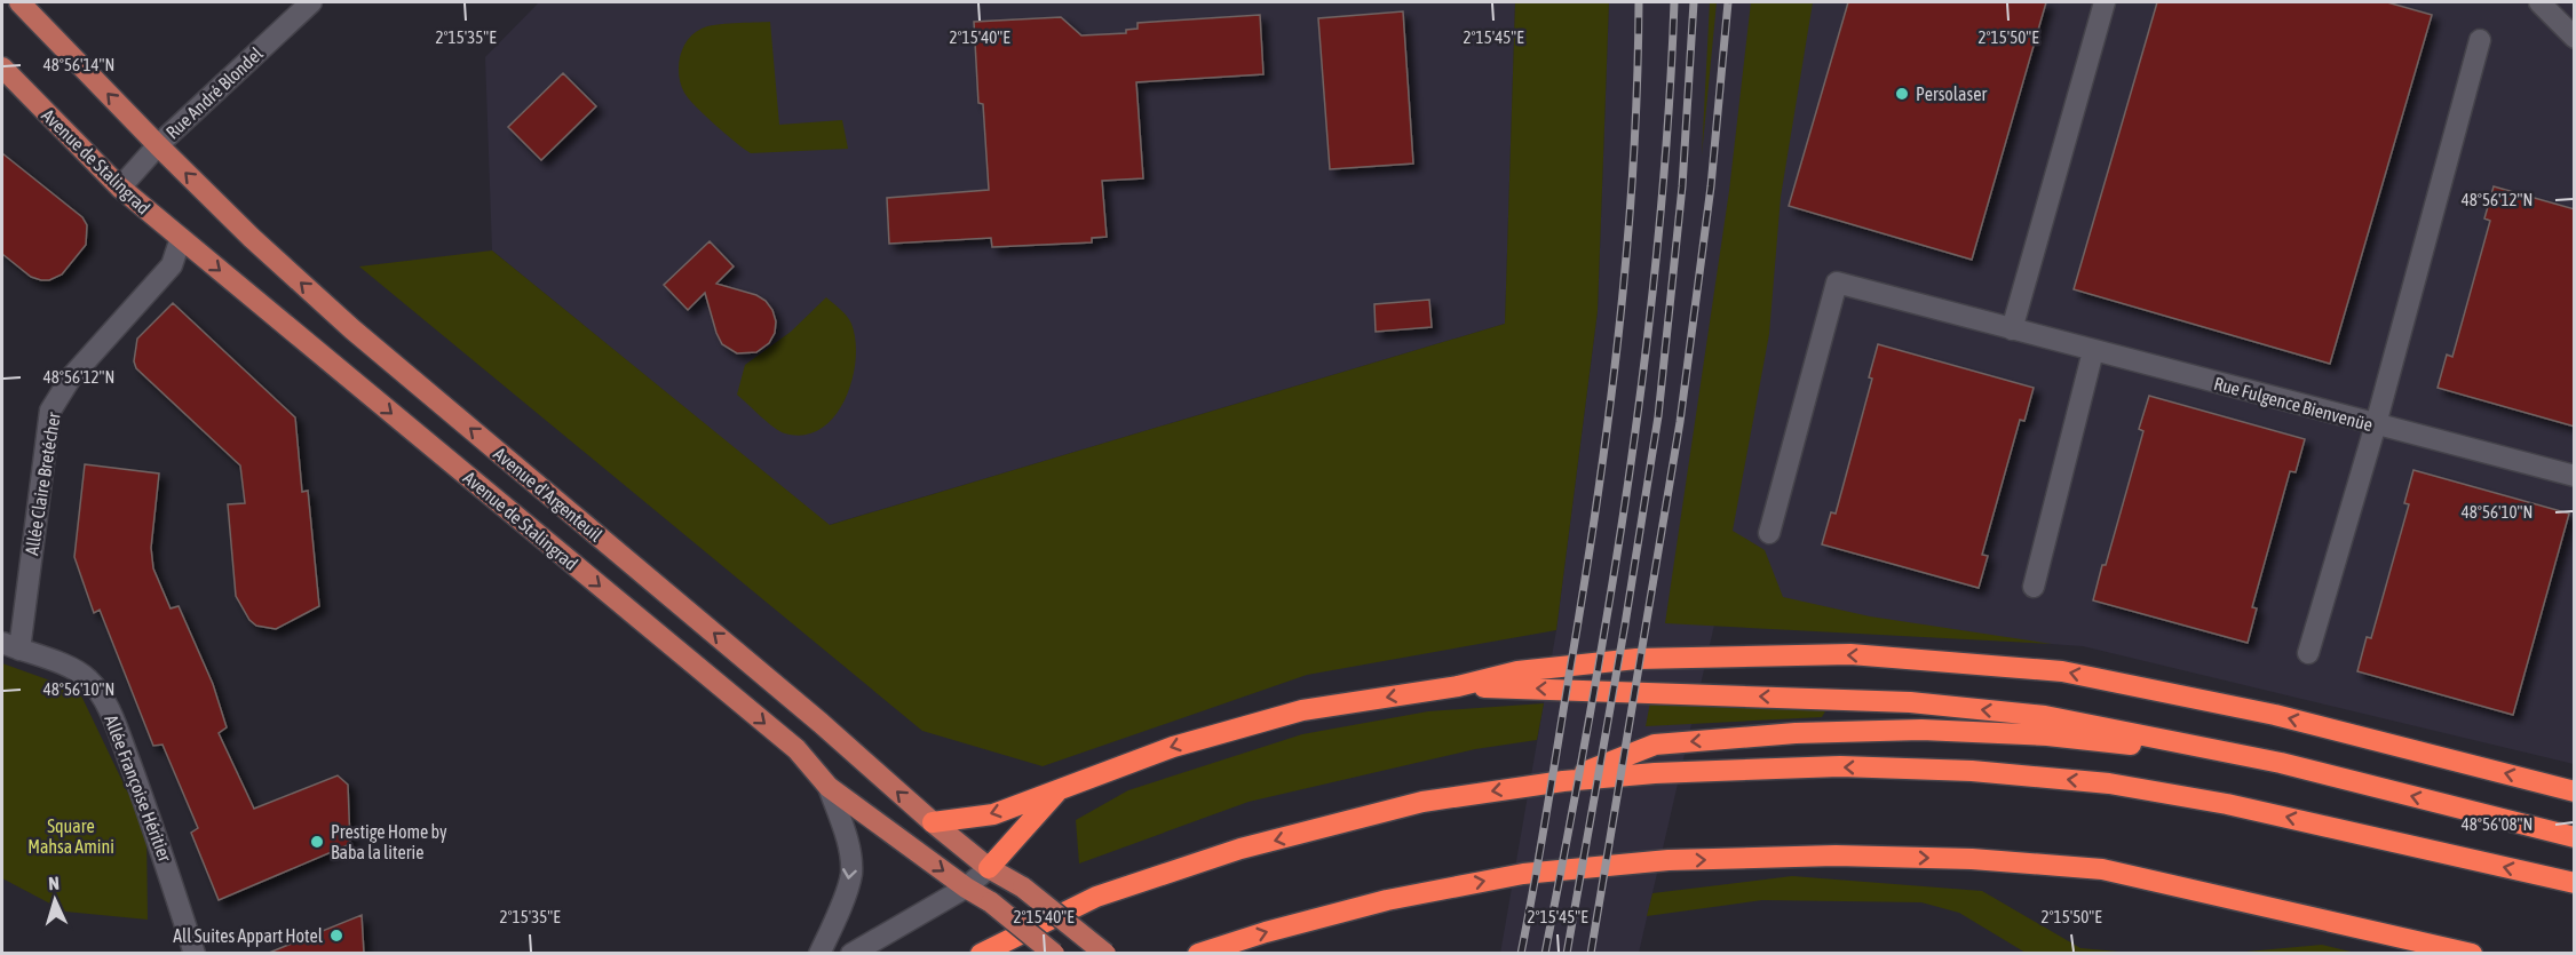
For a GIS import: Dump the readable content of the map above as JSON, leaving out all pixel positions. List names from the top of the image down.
{
  "streets": {
    "main road": ["Avenue de Stalingrad", "Avenue d'Argenteuil"],
    "street": [
      "Rue André Blondel",
      "Rue Fulgence Bienvenüe",
      "Allée Claire Bretécher",
      "Allée Françoise Héritier"
    ]
  },
  "crossings": [
    ["Rue André Blondel", "Avenue de Stalingrad"],
    ["Rue André Blondel", "Avenue d'Argenteuil"],
    ["Avenue de Stalingrad", "Allée Claire Bretécher"],
    ["Allée Claire Bretécher", "Allée Françoise Héritier"]
  ],
  "one_way": ["Avenue de Stalingrad", "Avenue d'Argenteuil"],
  "parks": ["Square Mahsa Amini"],
  "places": ["Persolaser", "Prestige Home by Baba la literie", "All Suites Appart Hotel"],
  "north": "top",
  "coordinates": [
    "2°15'35\"E",
    "2°15'40\"E",
    "2°15'45\"E",
    "2°15'50\"E",
    "48°56'14\"N",
    "48°56'12\"N",
    "48°56'10\"N",
    "48°56'08\"N"
  ]
}
